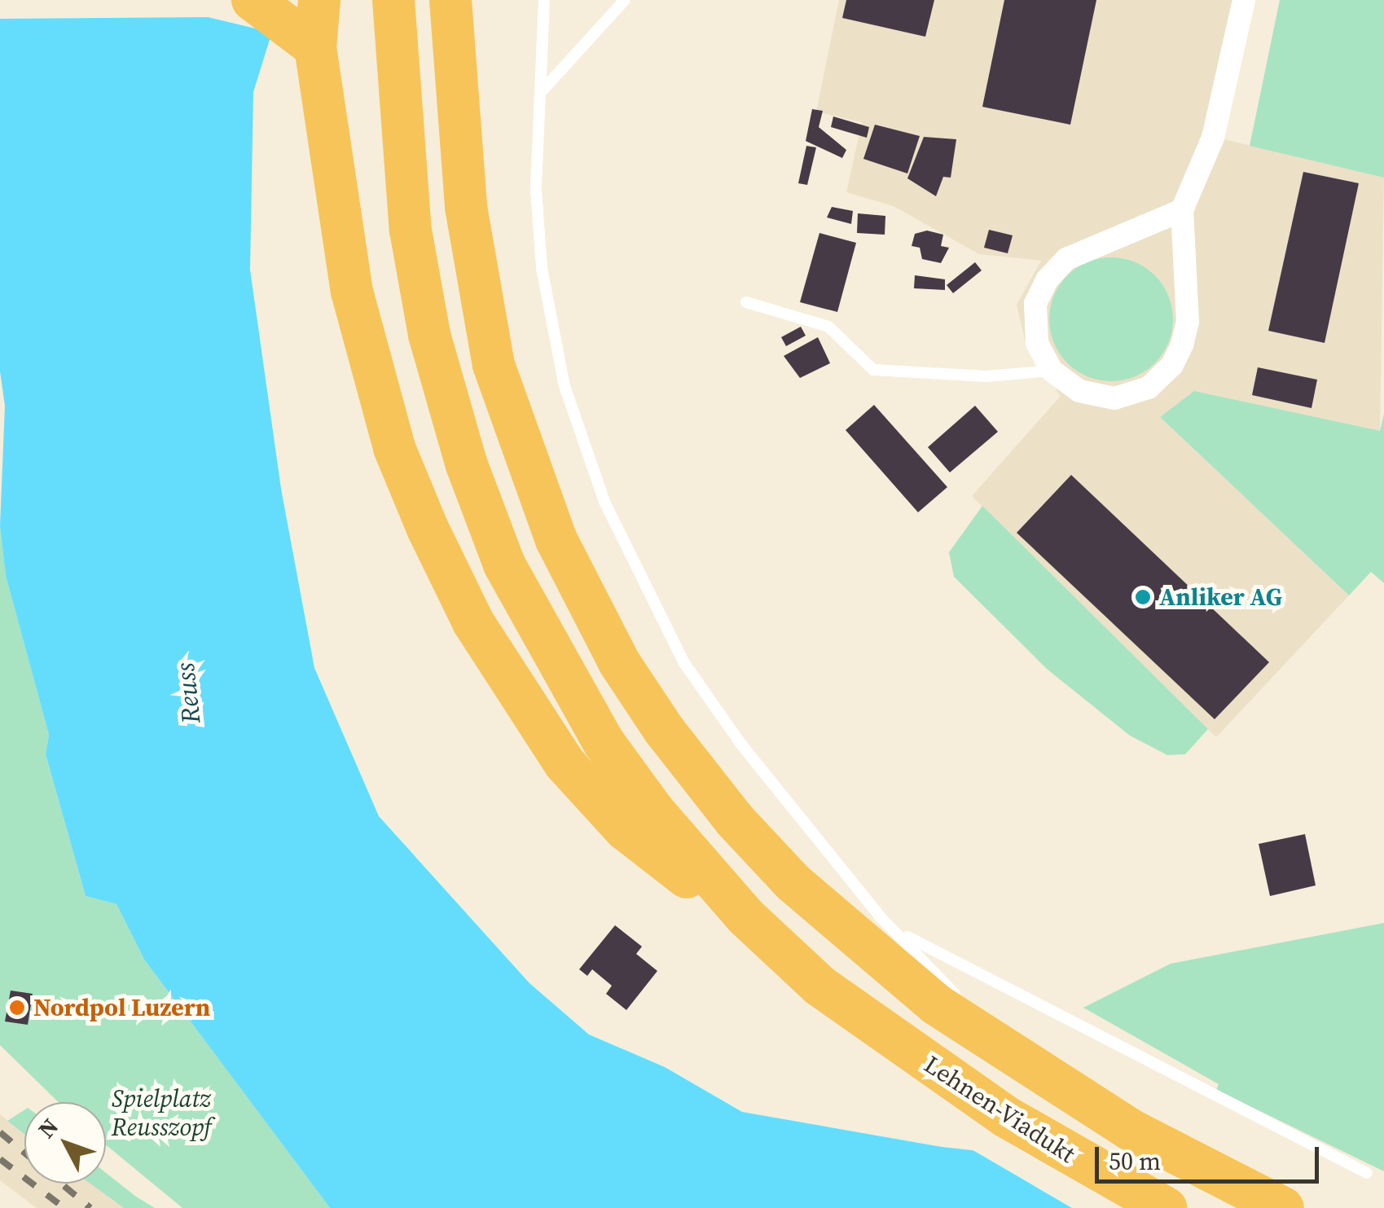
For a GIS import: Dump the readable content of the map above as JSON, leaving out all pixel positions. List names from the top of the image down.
{
  "streets": {
    "highway": ["Lehnen-Viadukt"]
  },
  "water": ["Reuss"],
  "parks": ["Spielplatz Reusszopf"],
  "places": ["Anliker AG", "Nordpol Luzern"],
  "scale_bar": "50 m",
  "north": "top left"
}
